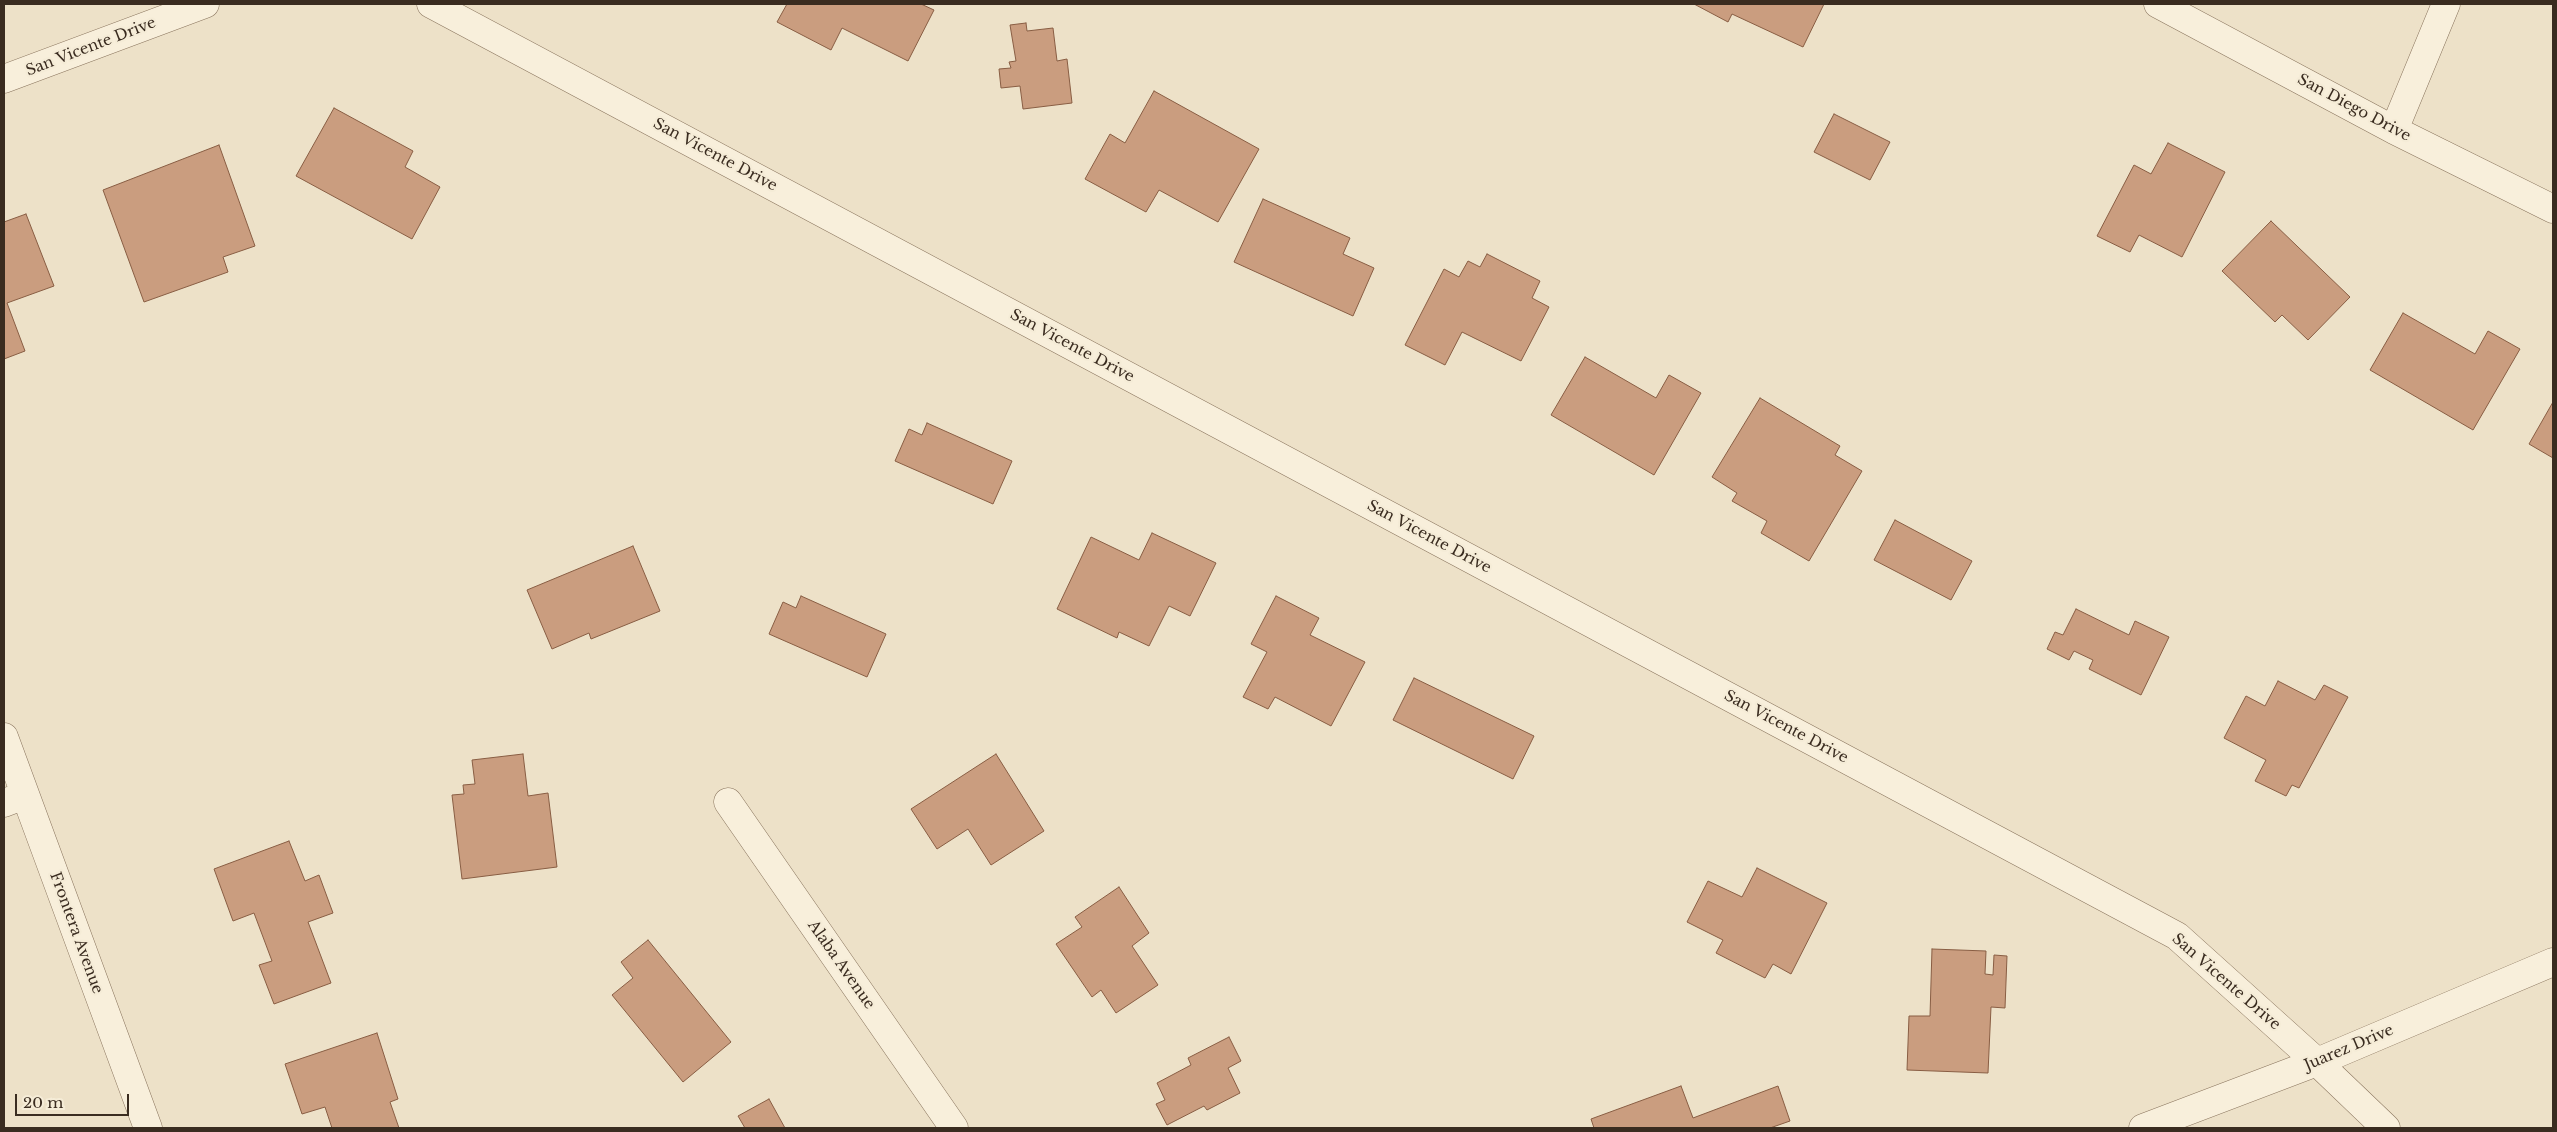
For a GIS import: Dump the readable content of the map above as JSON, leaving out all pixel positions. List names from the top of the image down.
{
  "streets": {
    "street": [
      "San Vicente Drive",
      "San Diego Drive",
      "Frontera Avenue",
      "Alaba Avenue",
      "Juarez Drive"
    ]
  },
  "crossings": [
    ["San Vicente Drive", "Juarez Drive"]
  ],
  "scale_bar": "20 m"
}
